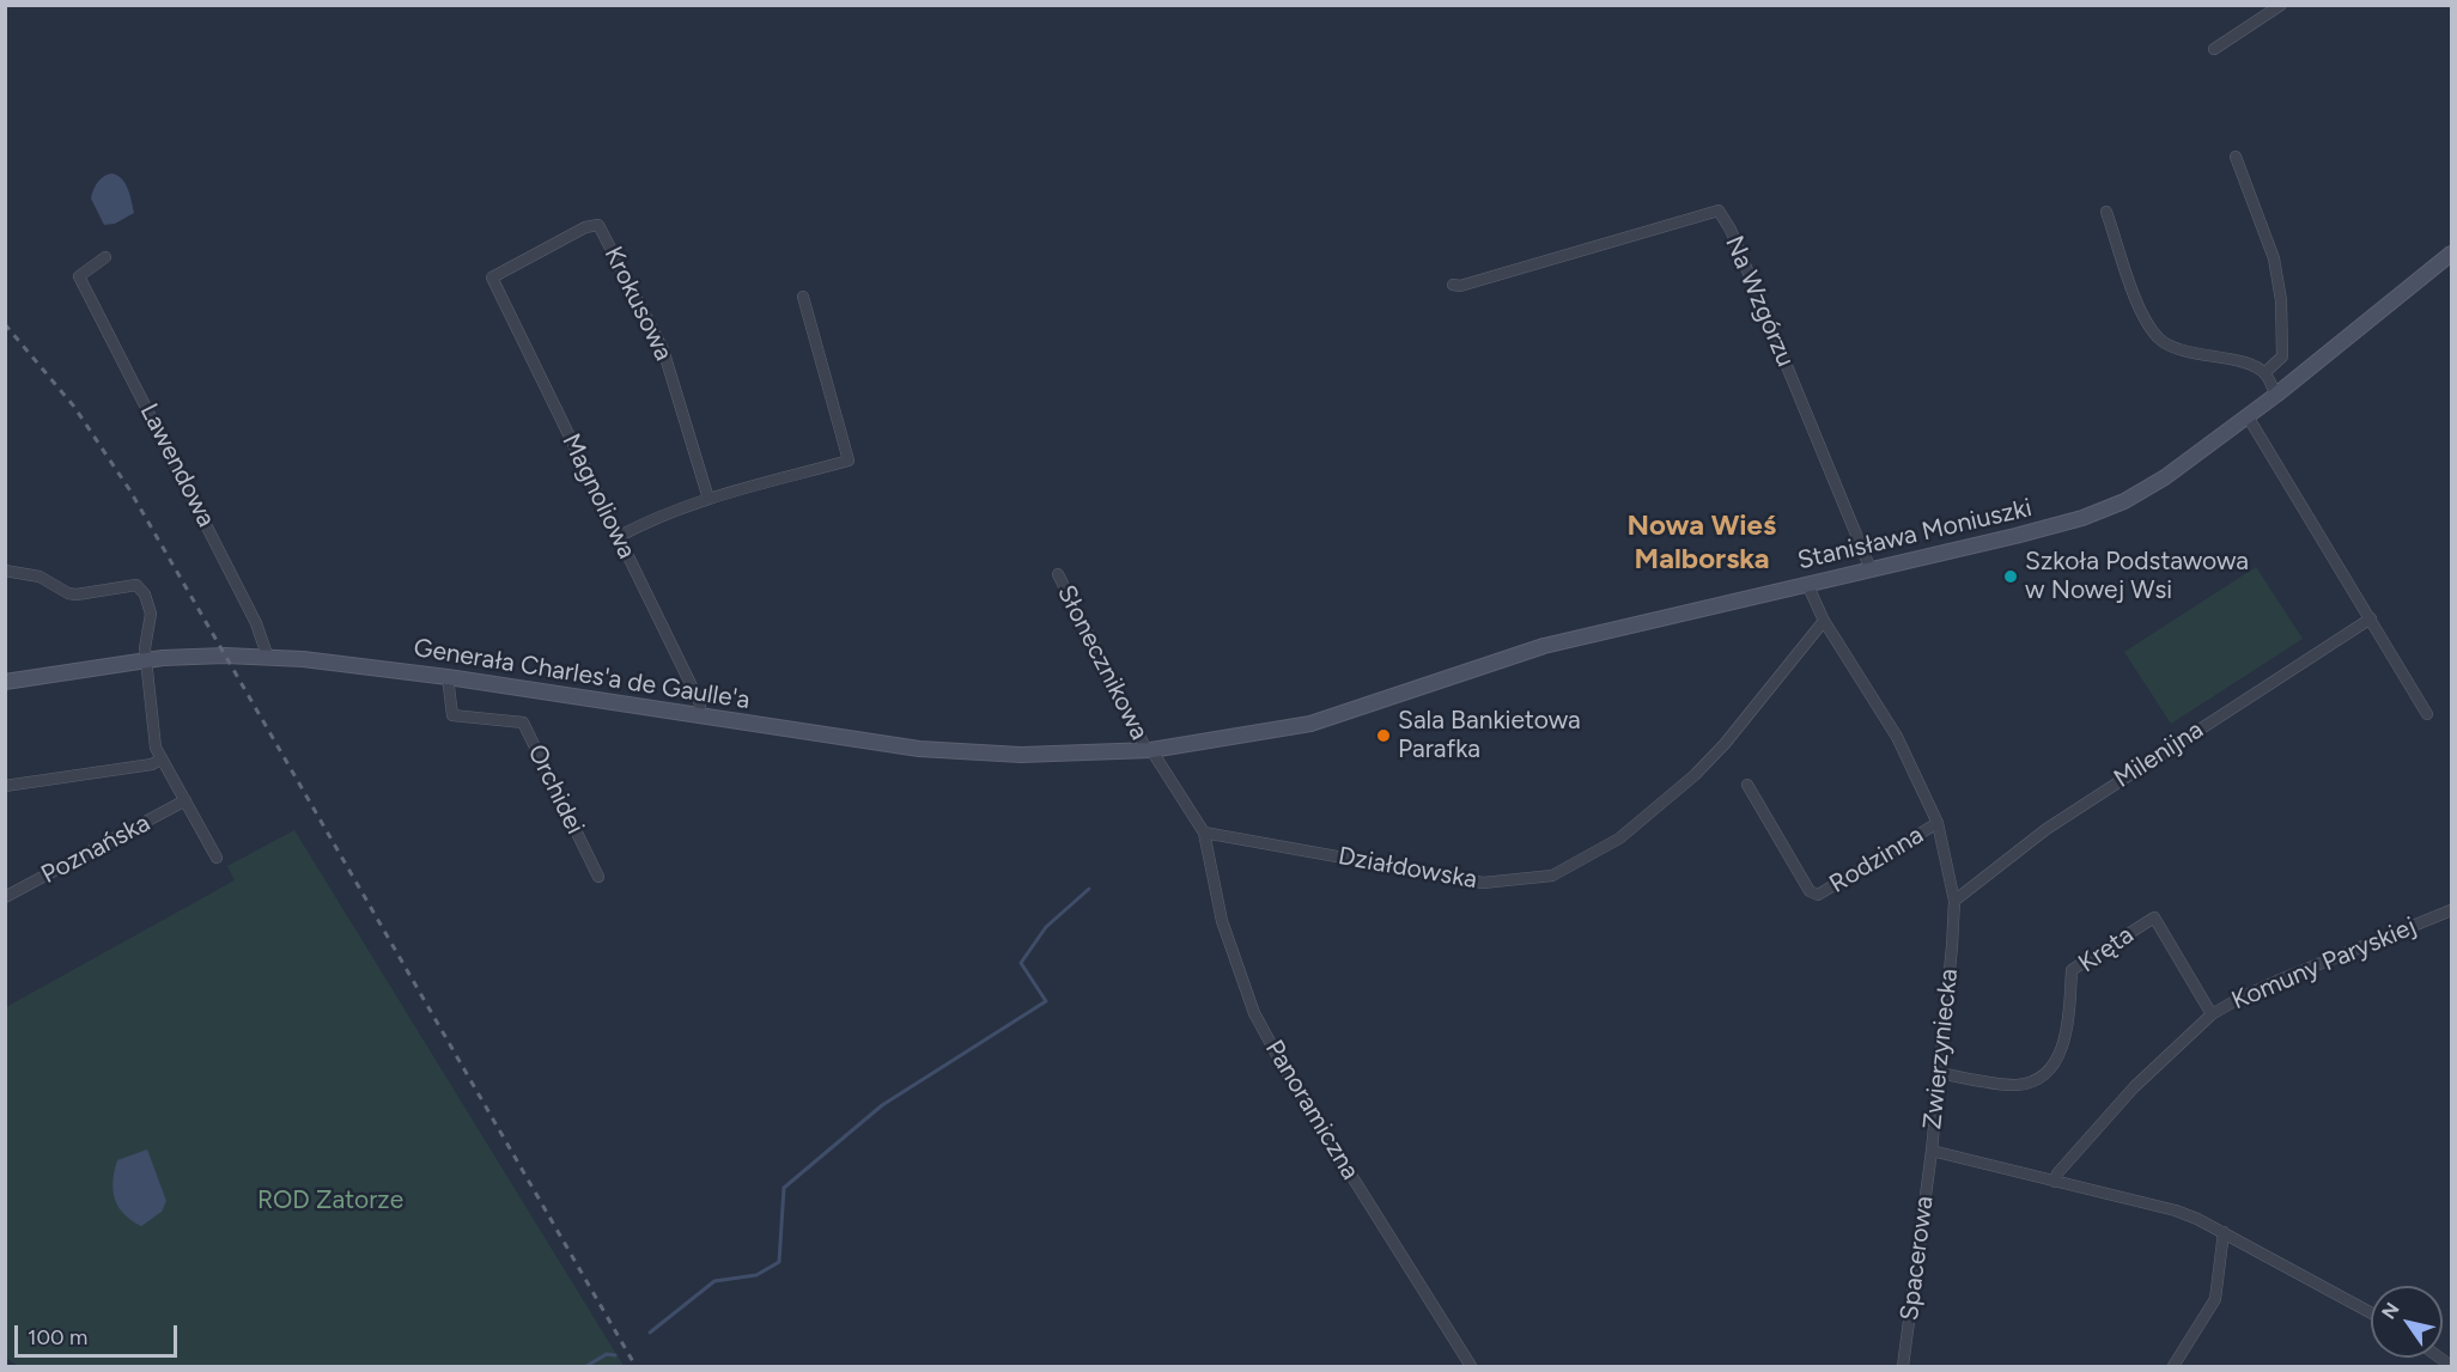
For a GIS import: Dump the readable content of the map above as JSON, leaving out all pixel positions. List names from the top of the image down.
{
  "streets": {
    "main road": ["Stanisława Moniuszki", "Generała Charles'a de Gaulle'a"],
    "street": [
      "Na Wzgórzu",
      "Krokusowa",
      "Lawendowa",
      "Magnoliowa",
      "Słonecznikowa",
      "Milenijna",
      "Orchidei",
      "Poznańska",
      "Rodzinna",
      "Działdowska",
      "Kręta",
      "Komuny Paryskiej",
      "Zwierzyniecka",
      "Panoramiczna",
      "Spacerowa"
    ]
  },
  "crossings": [
    ["Na Wzgórzu", "Stanisława Moniuszki"],
    ["Krokusowa", "Magnoliowa"],
    ["Lawendowa", "Generała Charles'a de Gaulle'a"],
    ["Magnoliowa", "Generała Charles'a de Gaulle'a"],
    ["Stanisława Moniuszki", "Słonecznikowa"],
    ["Stanisława Moniuszki", "Generała Charles'a de Gaulle'a"],
    ["Słonecznikowa", "Generała Charles'a de Gaulle'a"],
    ["Generała Charles'a de Gaulle'a", "Orchidei"],
    ["Milenijna", "Zwierzyniecka"],
    ["Rodzinna", "Zwierzyniecka"],
    ["Działdowska", "Zwierzyniecka"],
    ["Działdowska", "Panoramiczna"],
    ["Kręta", "Komuny Paryskiej"],
    ["Kręta", "Zwierzyniecka"],
    ["Komuny Paryskiej", "Zwierzyniecka"],
    ["Zwierzyniecka", "Spacerowa"]
  ],
  "districts": ["Nowa Wieś Malborska"],
  "parks": ["ROD Zatorze"],
  "places": ["Szkoła Podstawowa w Nowej Wsi", "Sala Bankietowa Parafka"],
  "scale_bar": "100 m",
  "north": "top left"
}
